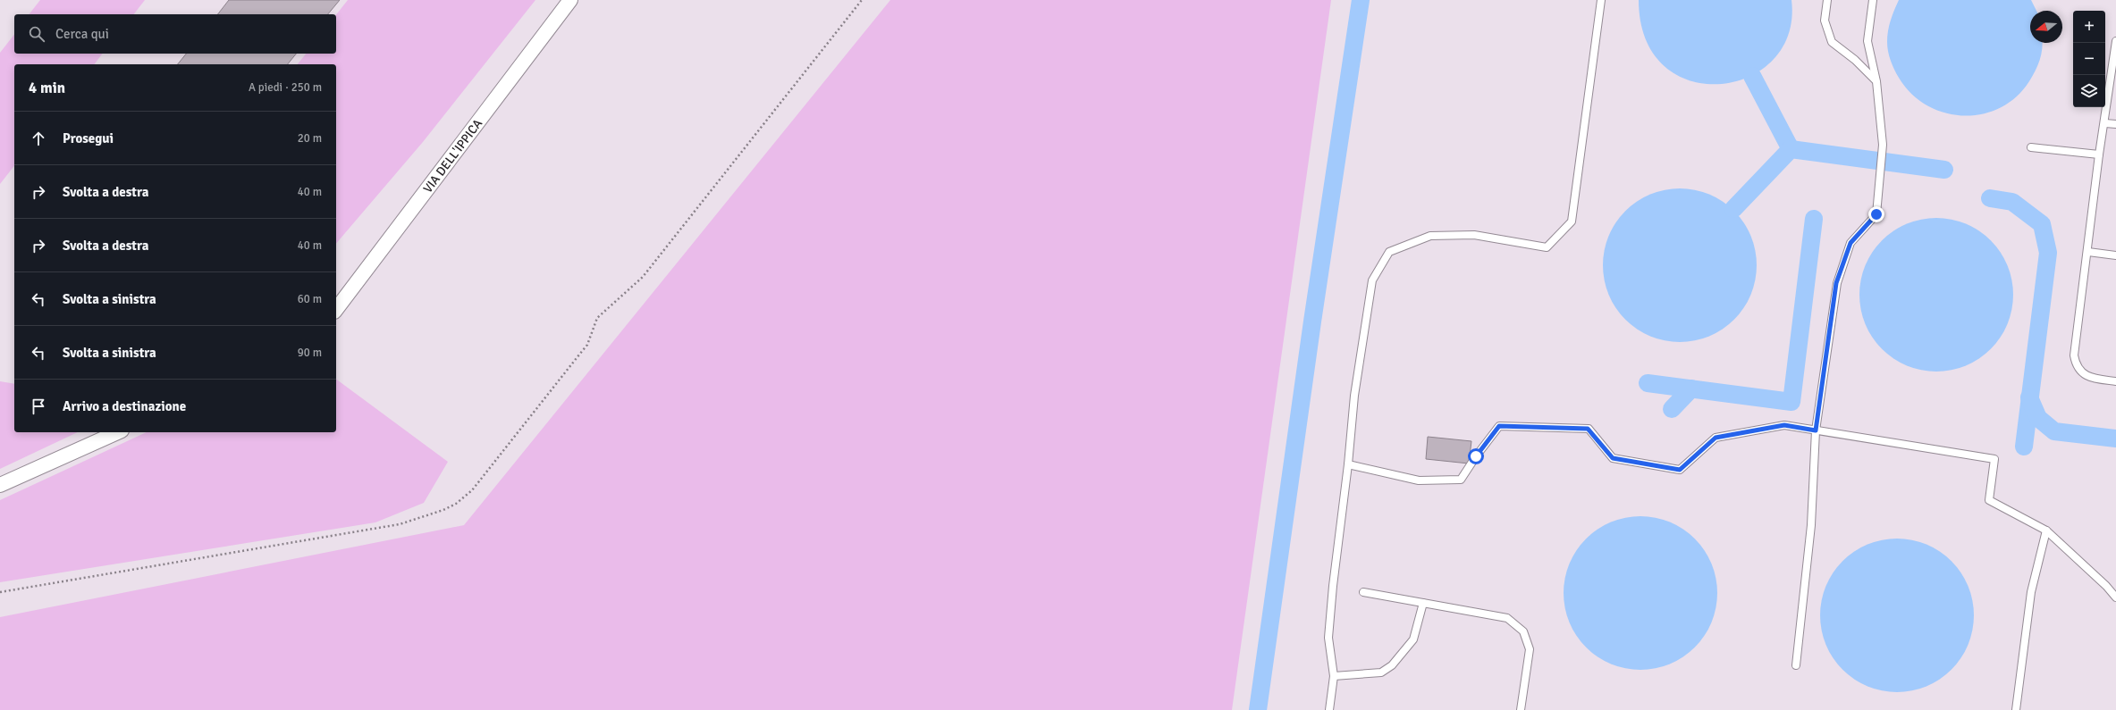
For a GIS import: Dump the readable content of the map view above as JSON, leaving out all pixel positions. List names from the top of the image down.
{
  "streets": {
    "street": ["VIA DELL'IPPICA"]
  },
  "north": "left",
  "page": {
    "map_buttons": ["+", "−"],
    "search": "Cerca qui",
    "heading": ["4 min", "A piedi · 250 m"],
    "list": [
      ["Prosegui", "20 m"],
      ["Svolta a destra", "40 m"],
      ["Svolta a destra", "40 m"],
      ["Svolta a sinistra", "60 m"],
      ["Svolta a sinistra", "90 m"],
      "Arrivo a destinazione"
    ]
  }
}
